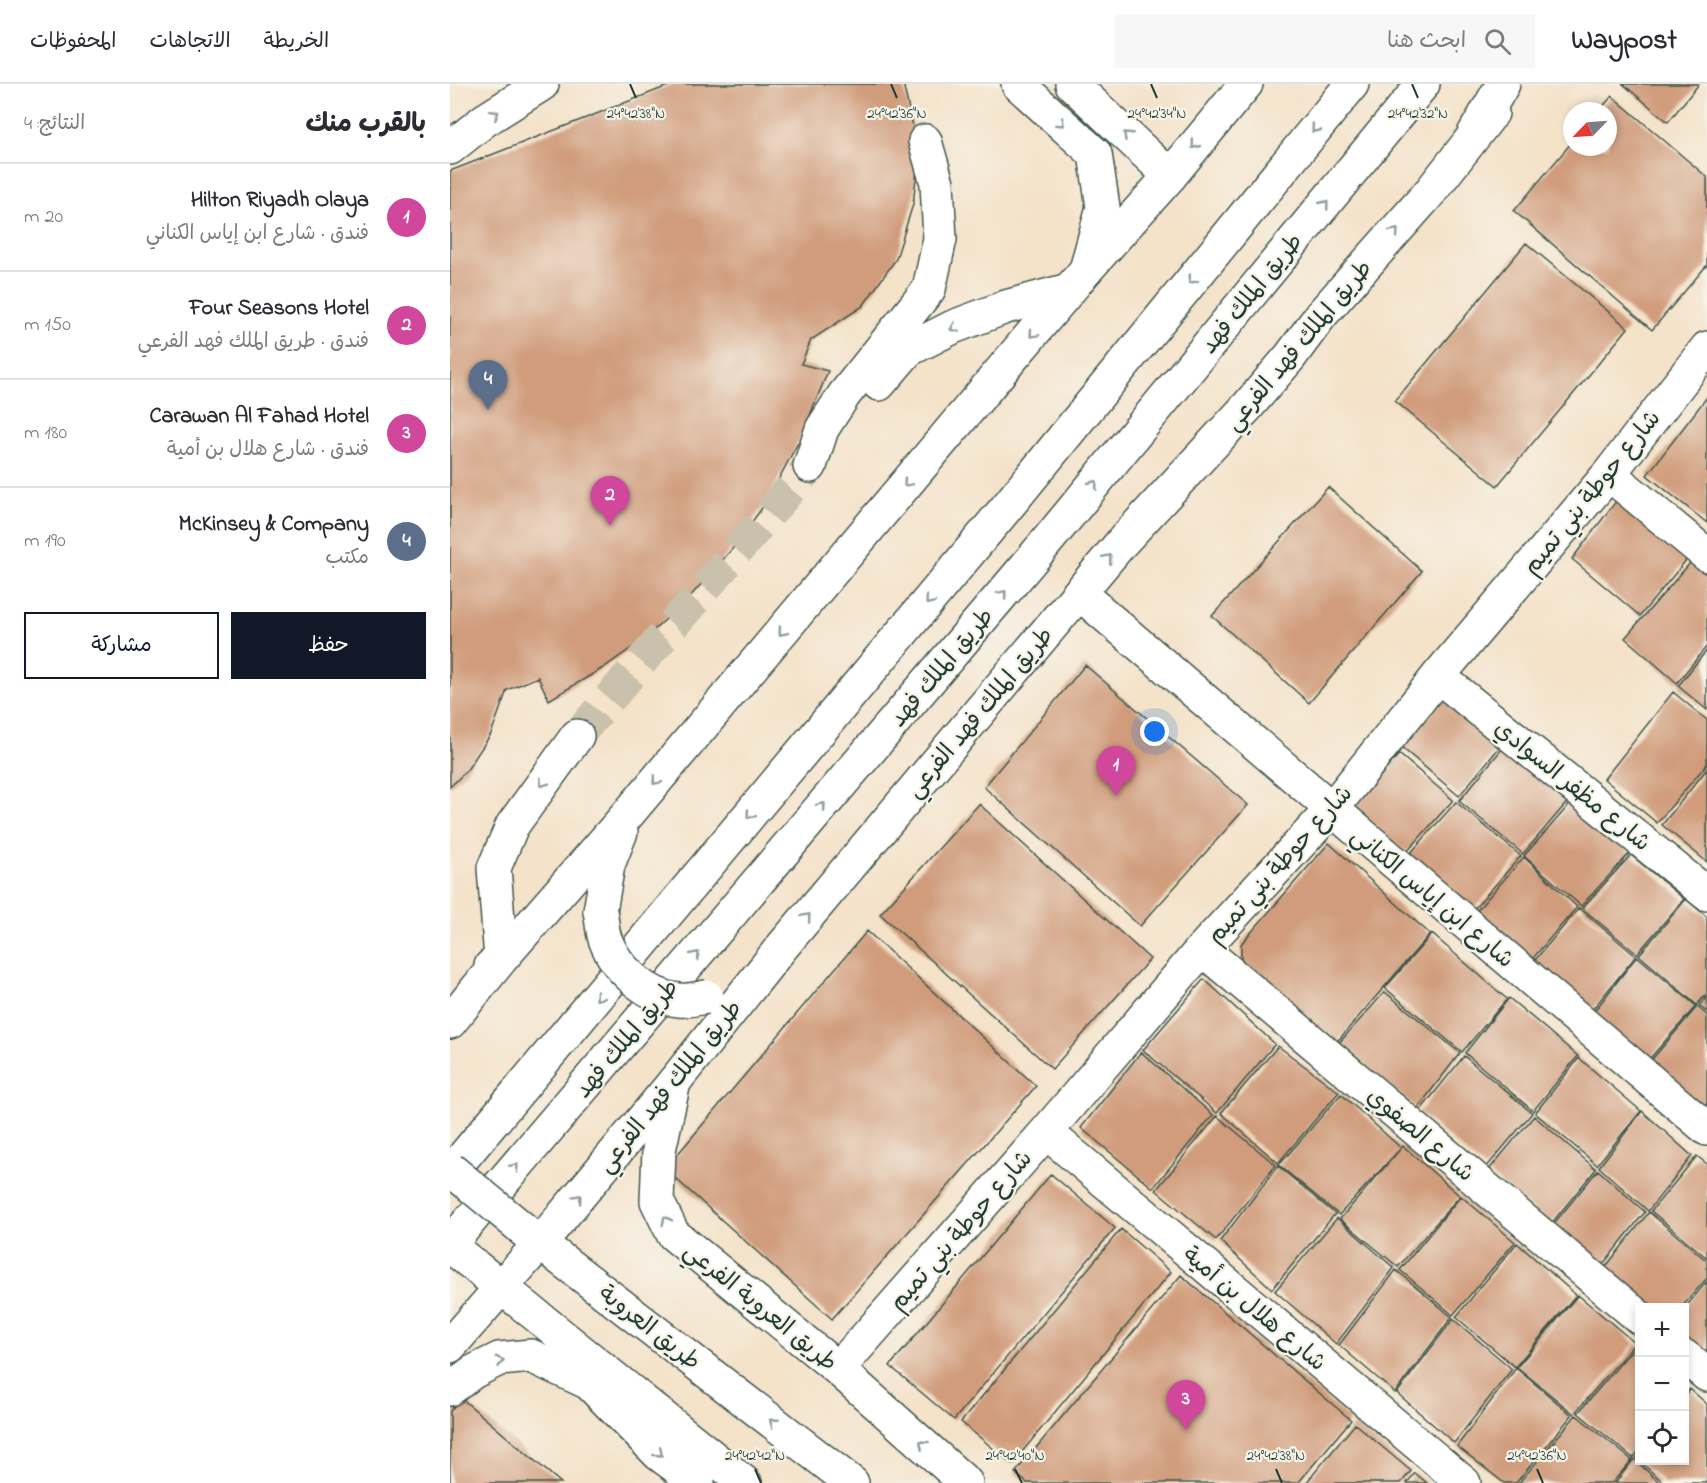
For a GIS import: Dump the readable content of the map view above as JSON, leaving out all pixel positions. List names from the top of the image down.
{
  "streets": {
    "main road": [
      "طريق الملك فهد",
      "طريق الملك فهد الفرعي",
      "شارع حوطة بني تميم",
      "شارع مظفر السوادي",
      "شارع ابن إياس الكناني",
      "شارع الصفوي",
      "طريق العروبة الفرعي",
      "شارع هلال بن أمية",
      "طريق العروبة"
    ]
  },
  "crossings": [
    ["طريق الملك فهد", "طريق العروبة"],
    ["طريق الملك فهد الفرعي", "شارع ابن إياس الكناني"],
    ["طريق الملك فهد الفرعي", "طريق العروبة الفرعي"],
    ["طريق الملك فهد الفرعي", "طريق العروبة"],
    ["شارع حوطة بني تميم", "شارع مظفر السوادي"],
    ["شارع حوطة بني تميم", "شارع ابن إياس الكناني"],
    ["شارع حوطة بني تميم", "شارع الصفوي"],
    ["شارع حوطة بني تميم", "طريق العروبة الفرعي"],
    ["شارع حوطة بني تميم", "شارع هلال بن أمية"]
  ],
  "north": "bottom left",
  "page": {
    "header": "Waypost",
    "search": "ابحث هنا",
    "nav": ["الخريطة", "الاتجاهات", "المحفوظات"],
    "heading": ["بالقرب منك", "النتائج: 4"],
    "list": [
      {
        "mark": "1",
        "name": "Hilton Riyadh Olaya",
        "note": "فندق · شارع ابن إياس الكناني",
        "value": "20 m"
      },
      {
        "mark": "2",
        "name": "Four Seasons Hotel",
        "note": "فندق · طريق الملك فهد الفرعي",
        "value": "150 m"
      },
      {
        "mark": "3",
        "name": "Carawan Al Fahad Hotel",
        "note": "فندق · شارع هلال بن أمية",
        "value": "180 m"
      },
      {
        "mark": "4",
        "name": "McKinsey & Company",
        "note": "مكتب",
        "value": "190 m"
      }
    ],
    "pins": [
      "4",
      "2",
      "1",
      "3"
    ],
    "buttons": ["حفظ", "مشاركة"],
    "map_buttons": ["+", "−"]
  },
  "coordinates": [
    "24°42'34\"N",
    "24°42'32\"N",
    "24°42'38\"N",
    "24°42'36\"N",
    "24°42'42\"N",
    "24°42'40\"N"
  ]
}
